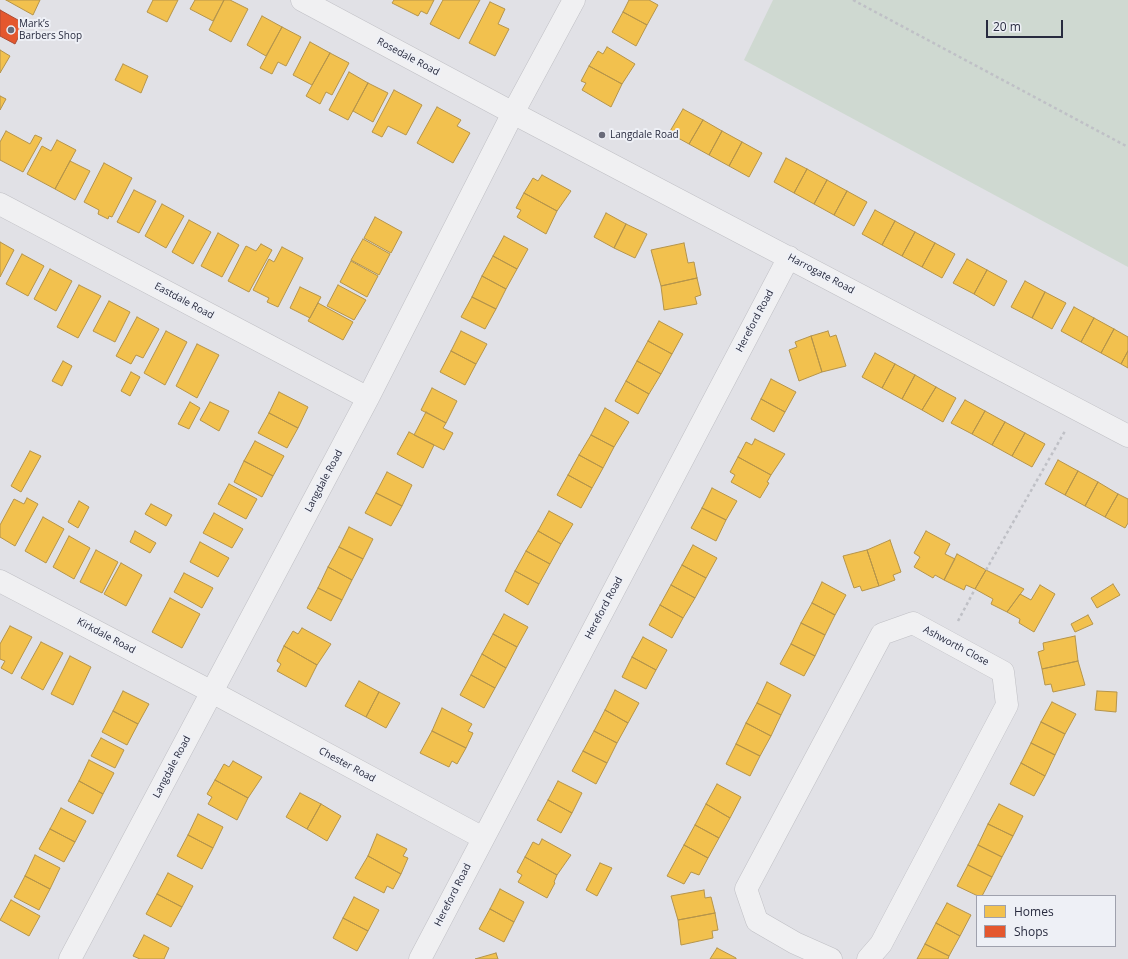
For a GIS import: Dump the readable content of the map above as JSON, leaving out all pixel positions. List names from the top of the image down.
{
  "streets": {
    "street": [
      "Rosedale Road",
      "Harrogate Road",
      "Eastdale Road",
      "Hereford Road",
      "Langdale Road",
      "Kirkdale Road",
      "Ashworth Close",
      "Chester Road"
    ]
  },
  "crossings": [
    ["Rosedale Road", "Harrogate Road"],
    ["Rosedale Road", "Langdale Road"],
    ["Harrogate Road", "Hereford Road"],
    ["Harrogate Road", "Langdale Road"],
    ["Eastdale Road", "Langdale Road"],
    ["Hereford Road", "Chester Road"],
    ["Langdale Road", "Kirkdale Road"],
    ["Langdale Road", "Chester Road"],
    ["Kirkdale Road", "Chester Road"]
  ],
  "places": ["Mark’s Barbers Shop", "Langdale Road"],
  "legend": ["Homes", "Shops"],
  "scale_bar": "20 m"
}
